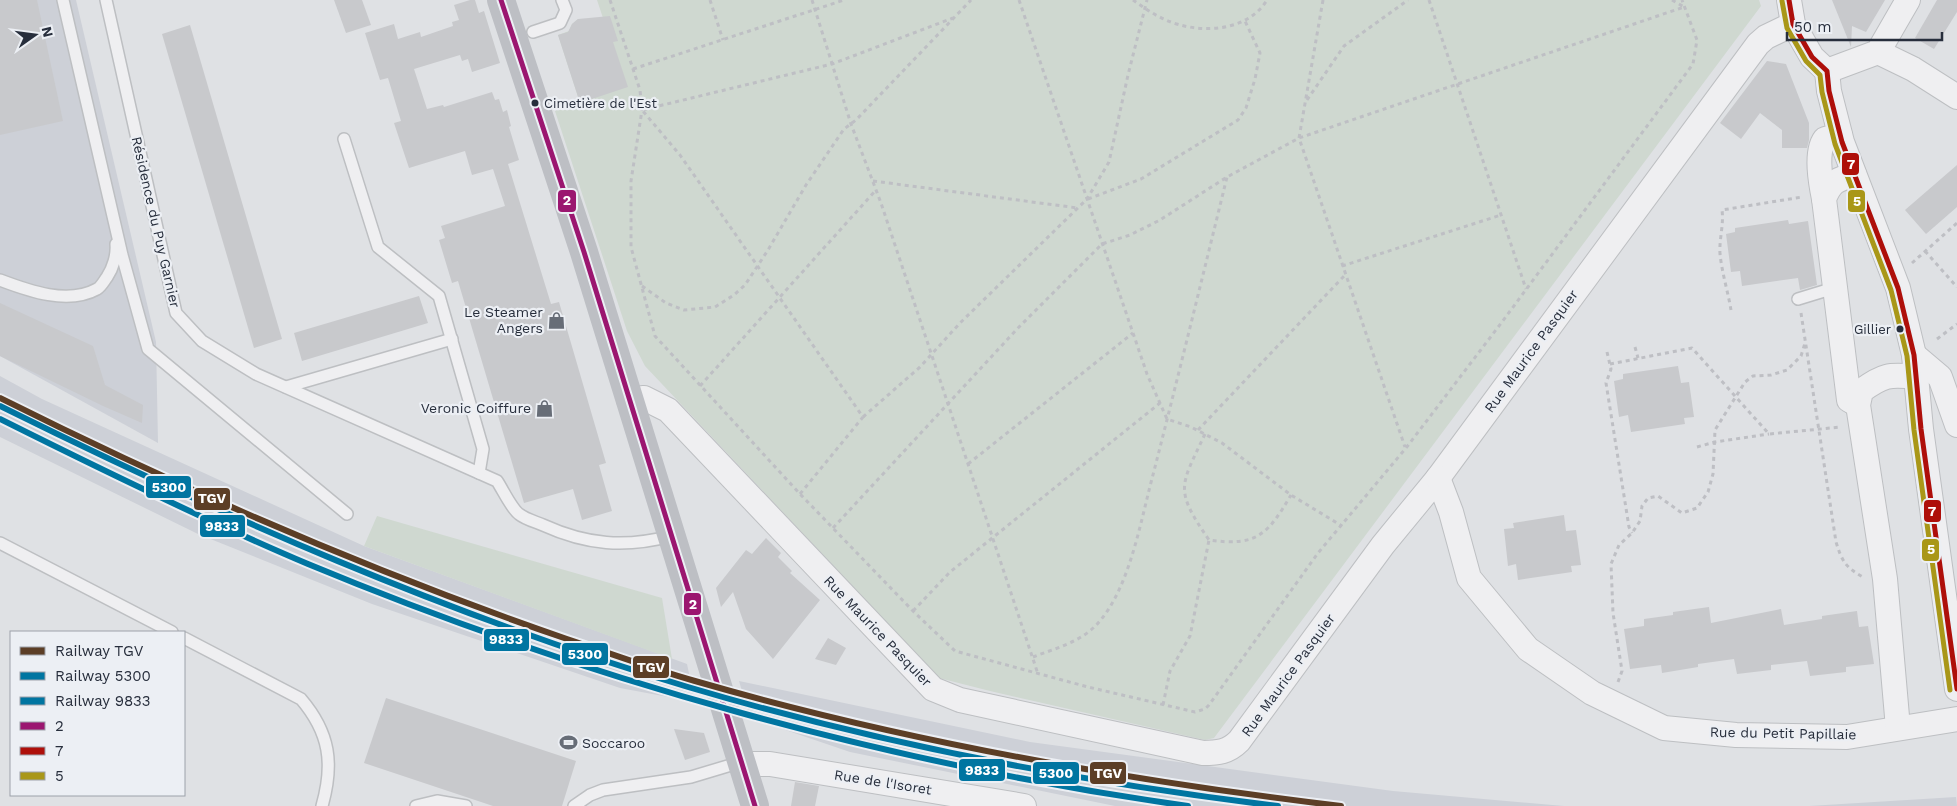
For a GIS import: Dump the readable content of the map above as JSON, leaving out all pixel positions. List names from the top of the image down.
{
  "streets": {
    "street": ["Rue Maurice Pasquier", "Rue du Petit Papillaie", "Rue de l'Isoret"],
    "lane": ["Résidence du Puy Garnier"]
  },
  "crossings": [
    ["Rue Maurice Pasquier", "Rue du Petit Papillaie"]
  ],
  "places": {
    "other": ["Cimetière de l'Est", "Gillier"],
    "shop": ["Le Steamer Angers", "Veronic Coiffure"],
    "sports": ["Soccaroo"]
  },
  "lines": [
    "transit line 2",
    "transit line 7",
    "transit line 5",
    "rail line TGV",
    "rail line 5300",
    "rail line 9833"
  ],
  "legend": [
    "Railway TGV",
    "Railway 5300",
    "Railway 9833",
    "2",
    "7",
    "5"
  ],
  "scale_bar": "50 m",
  "north": "right"
}
